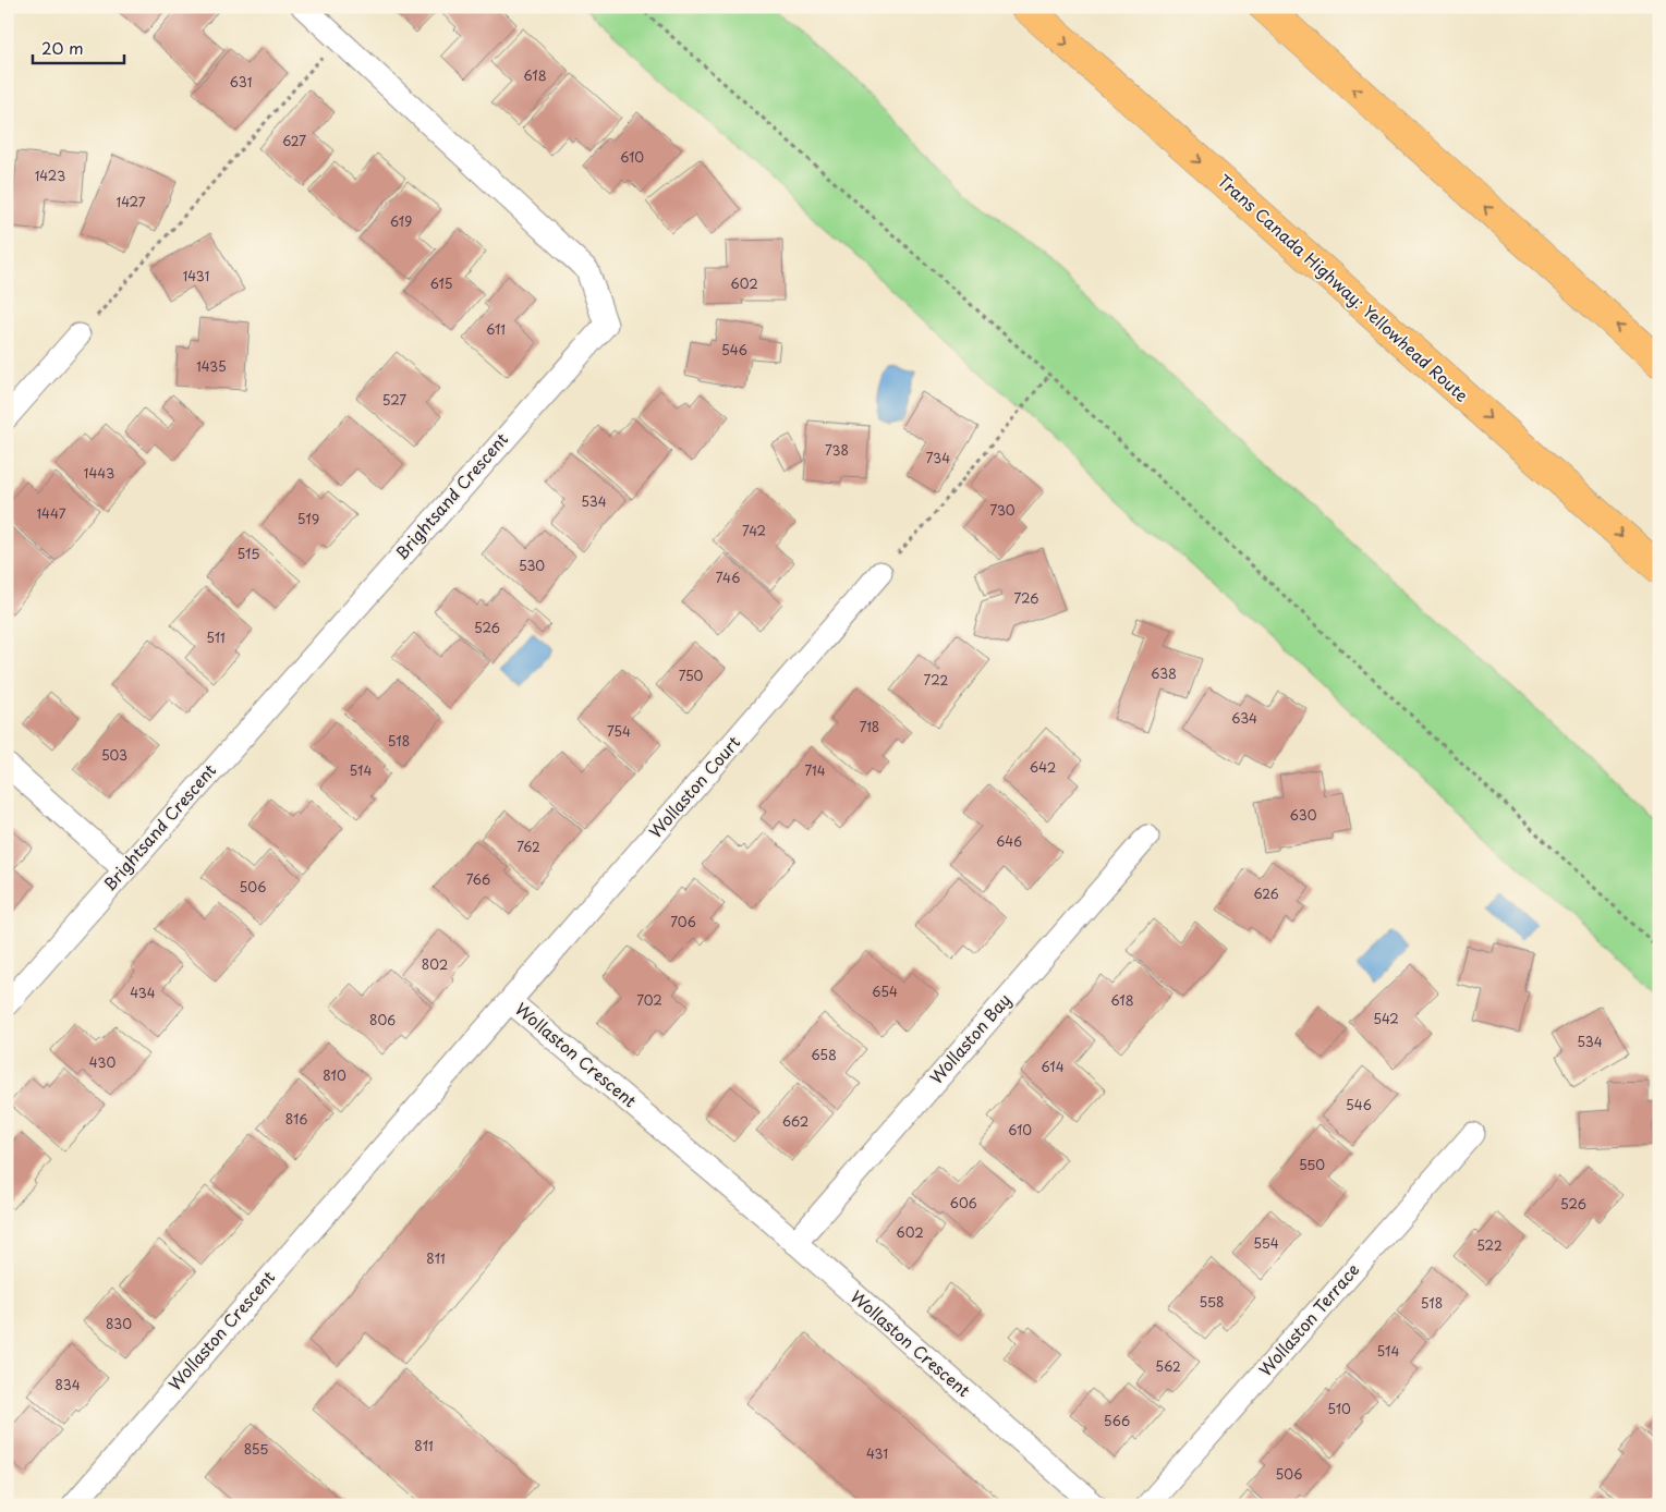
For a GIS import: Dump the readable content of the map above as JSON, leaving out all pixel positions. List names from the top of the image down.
{
  "streets": {
    "highway": ["Trans Canada Highway: Yellowhead Route"],
    "street": [
      "Brightsand Crescent",
      "Wollaston Court",
      "Wollaston Bay",
      "Wollaston Crescent",
      "Wollaston Terrace"
    ]
  },
  "crossings": [
    ["Wollaston Court", "Wollaston Crescent"],
    ["Wollaston Bay", "Wollaston Crescent"]
  ],
  "house_numbers": [
    "618",
    "631",
    "627",
    "610",
    "1423",
    "1427",
    "619",
    "1431",
    "615",
    "602",
    "611",
    "546",
    "1435",
    "527",
    "738",
    "734",
    "1443",
    "534",
    "730",
    "1447",
    "519",
    "742",
    "515",
    "530",
    "746",
    "726",
    "526",
    "511",
    "638",
    "750",
    "722",
    "634",
    "718",
    "754",
    "518",
    "503",
    "642",
    "514",
    "714",
    "630",
    "646",
    "762",
    "766",
    "506",
    "626",
    "706",
    "802",
    "654",
    "434",
    "702",
    "618",
    "542",
    "806",
    "534",
    "658",
    "430",
    "614",
    "810",
    "546",
    "816",
    "662",
    "610",
    "550",
    "606",
    "526",
    "602",
    "554",
    "522",
    "811",
    "558",
    "518",
    "830",
    "514",
    "562",
    "834",
    "510",
    "566",
    "811",
    "855",
    "431",
    "506"
  ],
  "scale_bar": "20 m"
}
